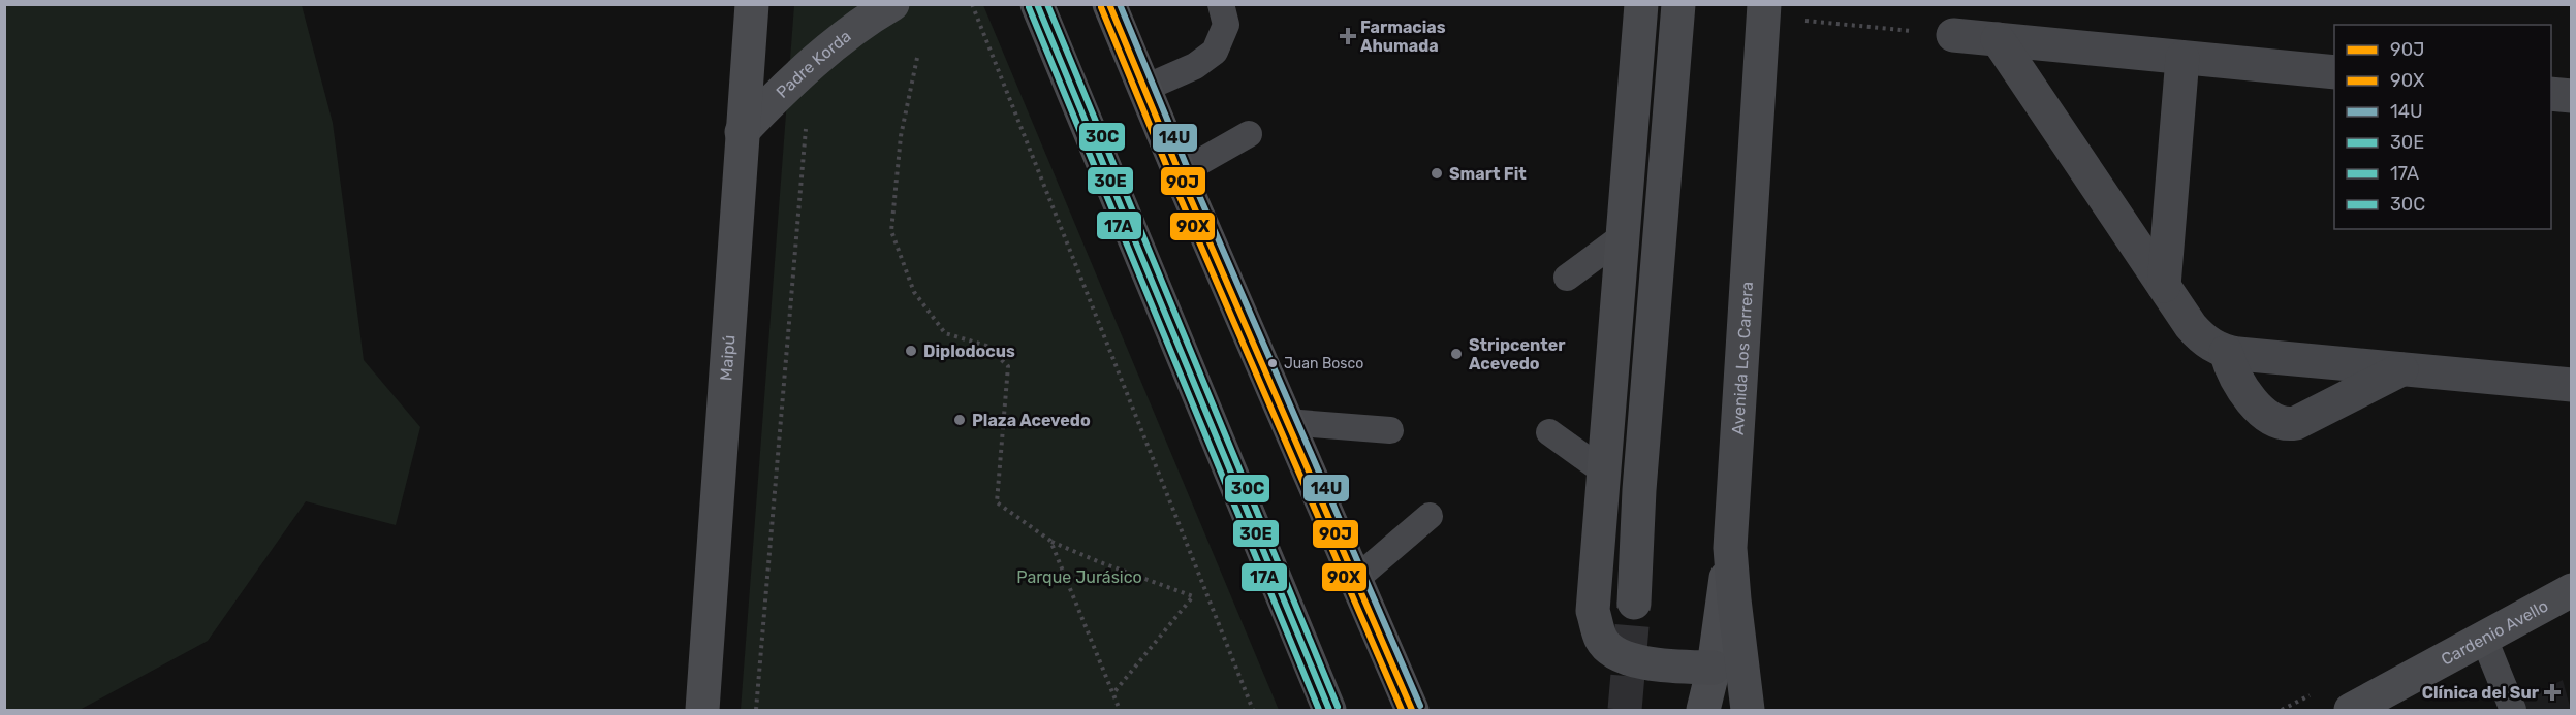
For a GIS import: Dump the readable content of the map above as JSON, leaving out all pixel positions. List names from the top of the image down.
{
  "streets": {
    "main road": [
      "Padre Korda",
      "Maipú",
      "Avenida Los Carrera",
      "Cardenio Avello"
    ]
  },
  "crossings": [
    ["Padre Korda", "Maipú"]
  ],
  "parks": ["Parque Jurásico"],
  "places": {
    "health": ["Farmacias Ahumada", "Clínica del Sur"],
    "other": [
      "Smart Fit",
      "Diplodocus",
      "Stripcenter Acevedo",
      "Juan Bosco",
      "Plaza Acevedo"
    ]
  },
  "lines": [
    "transit line 90J",
    "transit line 14U",
    "transit line 30E",
    "transit line 30C",
    "transit line 90X",
    "transit line 17A"
  ],
  "legend": [
    "90J",
    "90X",
    "14U",
    "30E",
    "17A",
    "30C"
  ]
}
